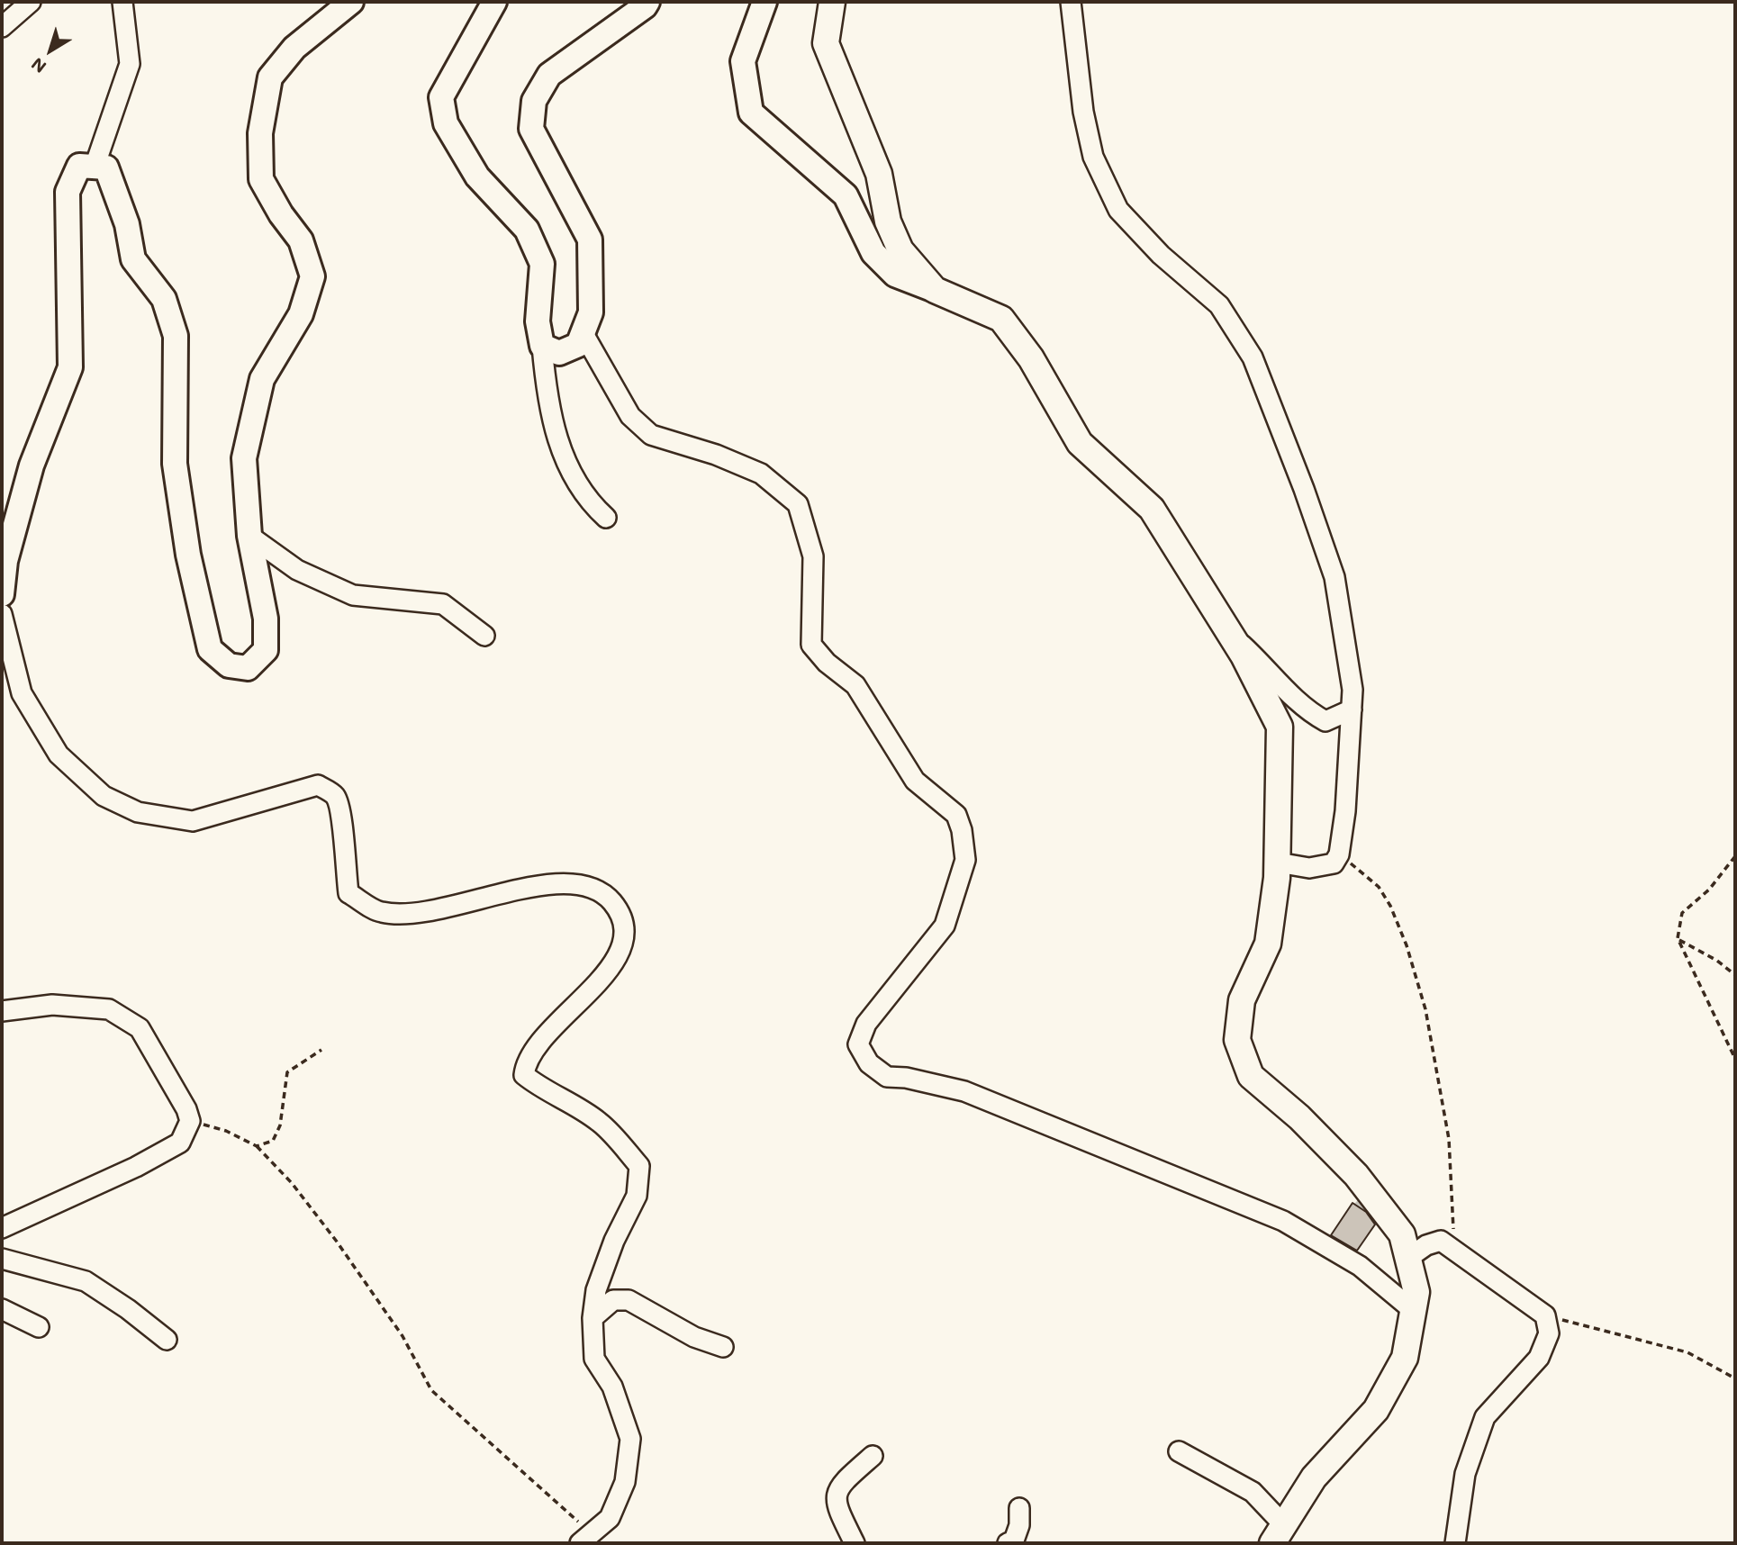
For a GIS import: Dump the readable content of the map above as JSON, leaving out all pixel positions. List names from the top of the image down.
{
  "north": "bottom left"
}
